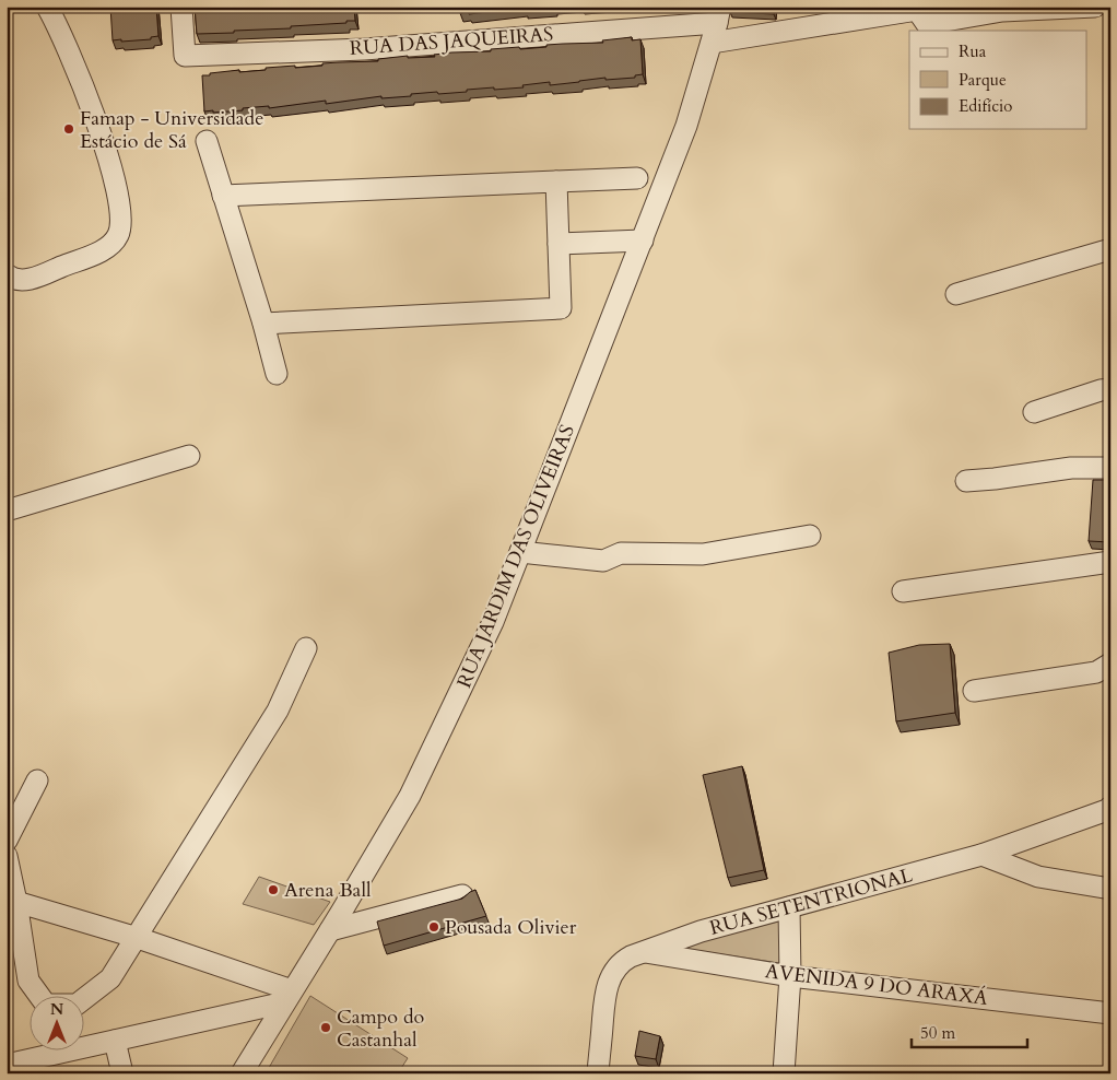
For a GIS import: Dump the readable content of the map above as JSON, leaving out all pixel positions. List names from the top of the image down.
{
  "streets": {
    "street": [
      "RUA DAS JAQUEIRAS",
      "RUA JARDIM DAS OLIVEIRAS",
      "RUA SETENTRIONAL",
      "AVENIDA 9 DO ARAXÁ"
    ]
  },
  "crossings": [
    ["RUA DAS JAQUEIRAS", "RUA JARDIM DAS OLIVEIRAS"],
    ["RUA SETENTRIONAL", "AVENIDA 9 DO ARAXÁ"]
  ],
  "places": [
    "Famap - Universidade Estácio de Sá",
    "Arena Ball",
    "Pousada Olivier",
    "Campo do Castanhal"
  ],
  "legend": ["Rua", "Parque", "Edifício"],
  "scale_bar": "50 m",
  "north": "top"
}
